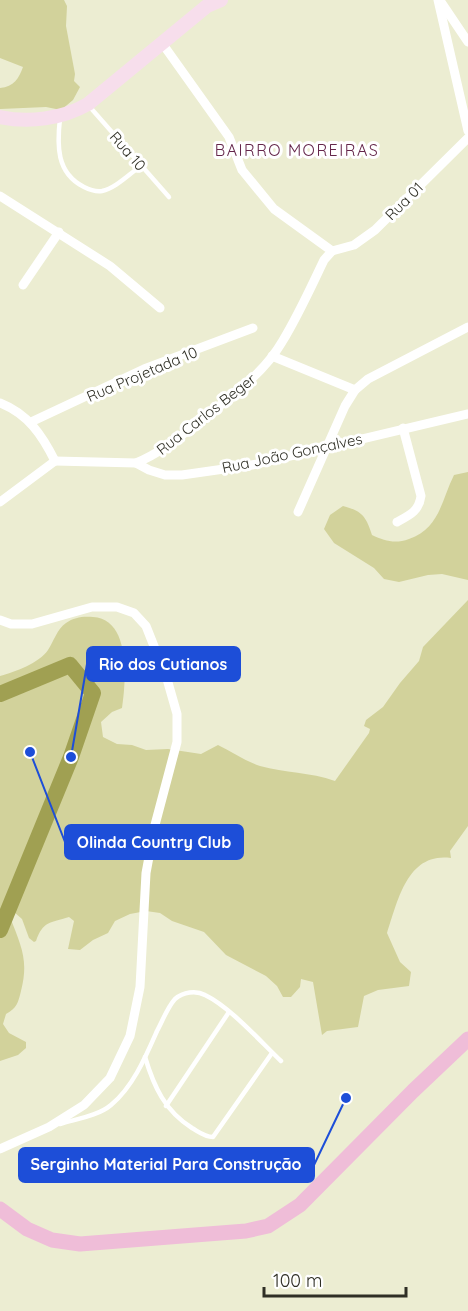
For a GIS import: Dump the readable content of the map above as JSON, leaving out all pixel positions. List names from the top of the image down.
{
  "streets": {
    "street": [
      "Rua 01",
      "Rua Projetada 10",
      "Rua Carlos Beger",
      "Rua João Gonçalves"
    ],
    "lane": ["Rua 10"]
  },
  "crossings": [
    ["Rua 01", "Rua Carlos Beger"],
    ["Rua Carlos Beger", "Rua João Gonçalves"]
  ],
  "districts": ["BAIRRO MOREIRAS"],
  "places": ["Olinda Country Club", "Rio dos Cutianos", "Serginho Material Para Construção"],
  "scale_bar": "100 m"
}
